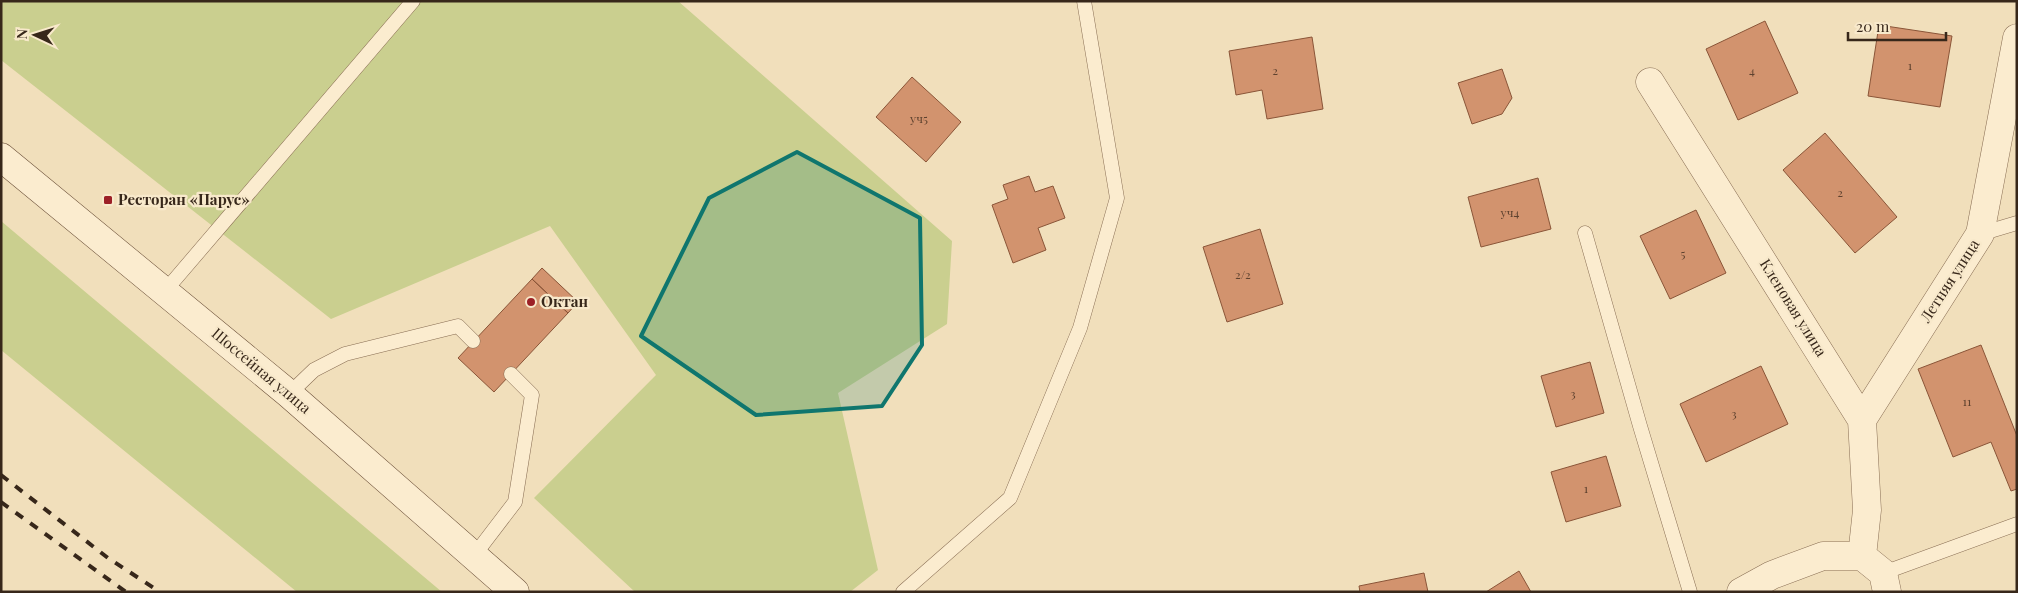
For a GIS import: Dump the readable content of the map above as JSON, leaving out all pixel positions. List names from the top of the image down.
{
  "streets": {
    "street": ["Летняя улица", "Кленовая улица", "Шоссейная улица"]
  },
  "crossings": [
    ["Летняя улица", "Кленовая улица"]
  ],
  "places": {
    "transit": ["Ресторан «Парус»"],
    "other": ["Октан"]
  },
  "house_numbers": [
    "1",
    "2",
    "4",
    "уч5",
    "2",
    "уч4",
    "5",
    "2/2",
    "3",
    "11",
    "3",
    "1"
  ],
  "scale_bar": "20 m",
  "north": "left"
}
